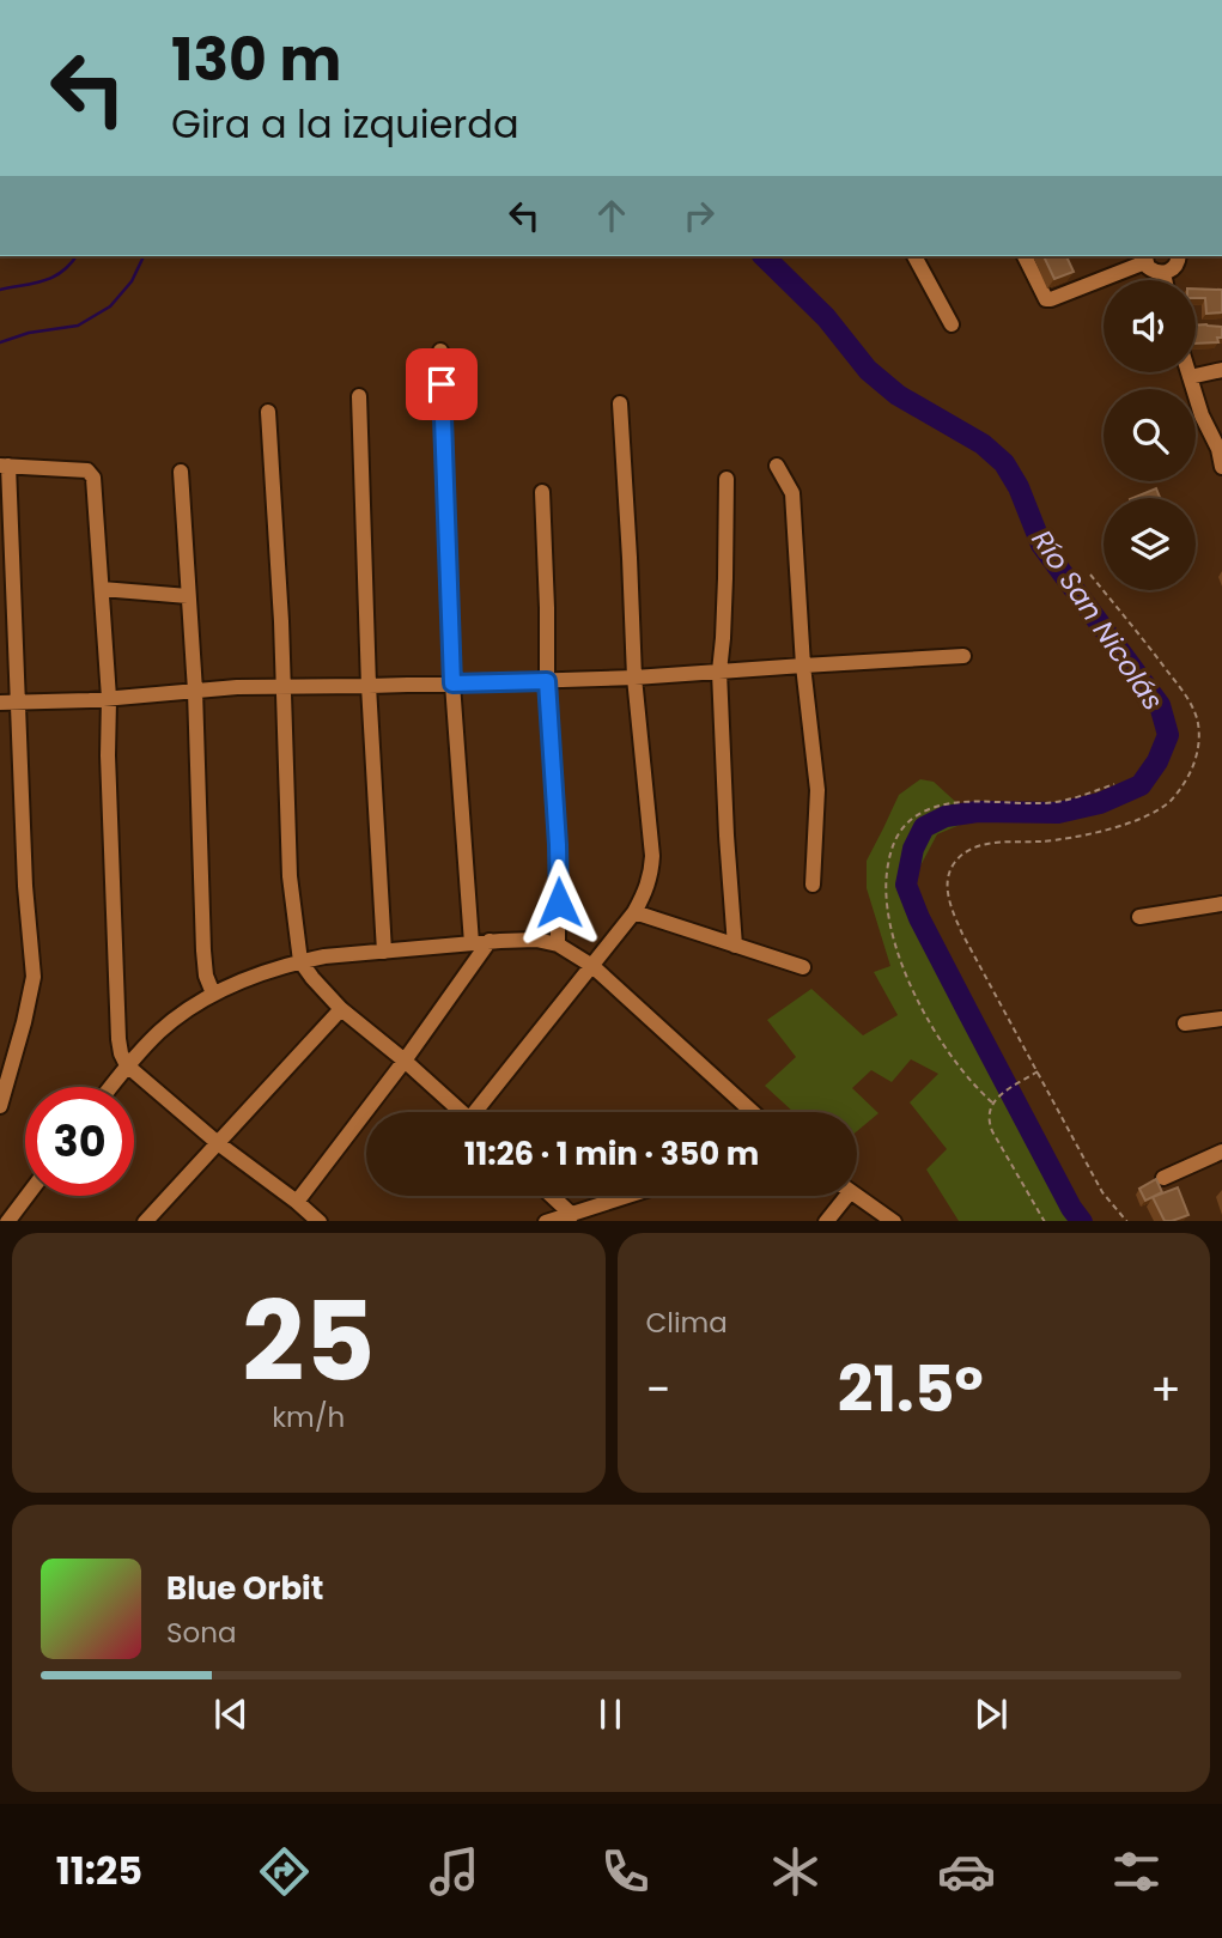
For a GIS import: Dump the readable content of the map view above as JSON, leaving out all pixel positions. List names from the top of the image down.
{
  "water": ["Río San Nicolás"],
  "page": {
    "turn": ["130 m", "Gira a la izquierda"],
    "limit": "30",
    "trip": "11:26 · 1 min · 350 m",
    "tile": [
      ["25", "km/h"],
      "Clima"
    ],
    "heat": ["−", "21.5°", "+"],
    "song": ["Blue Orbit", "Sona"],
    "tabs": "11:25"
  }
}
